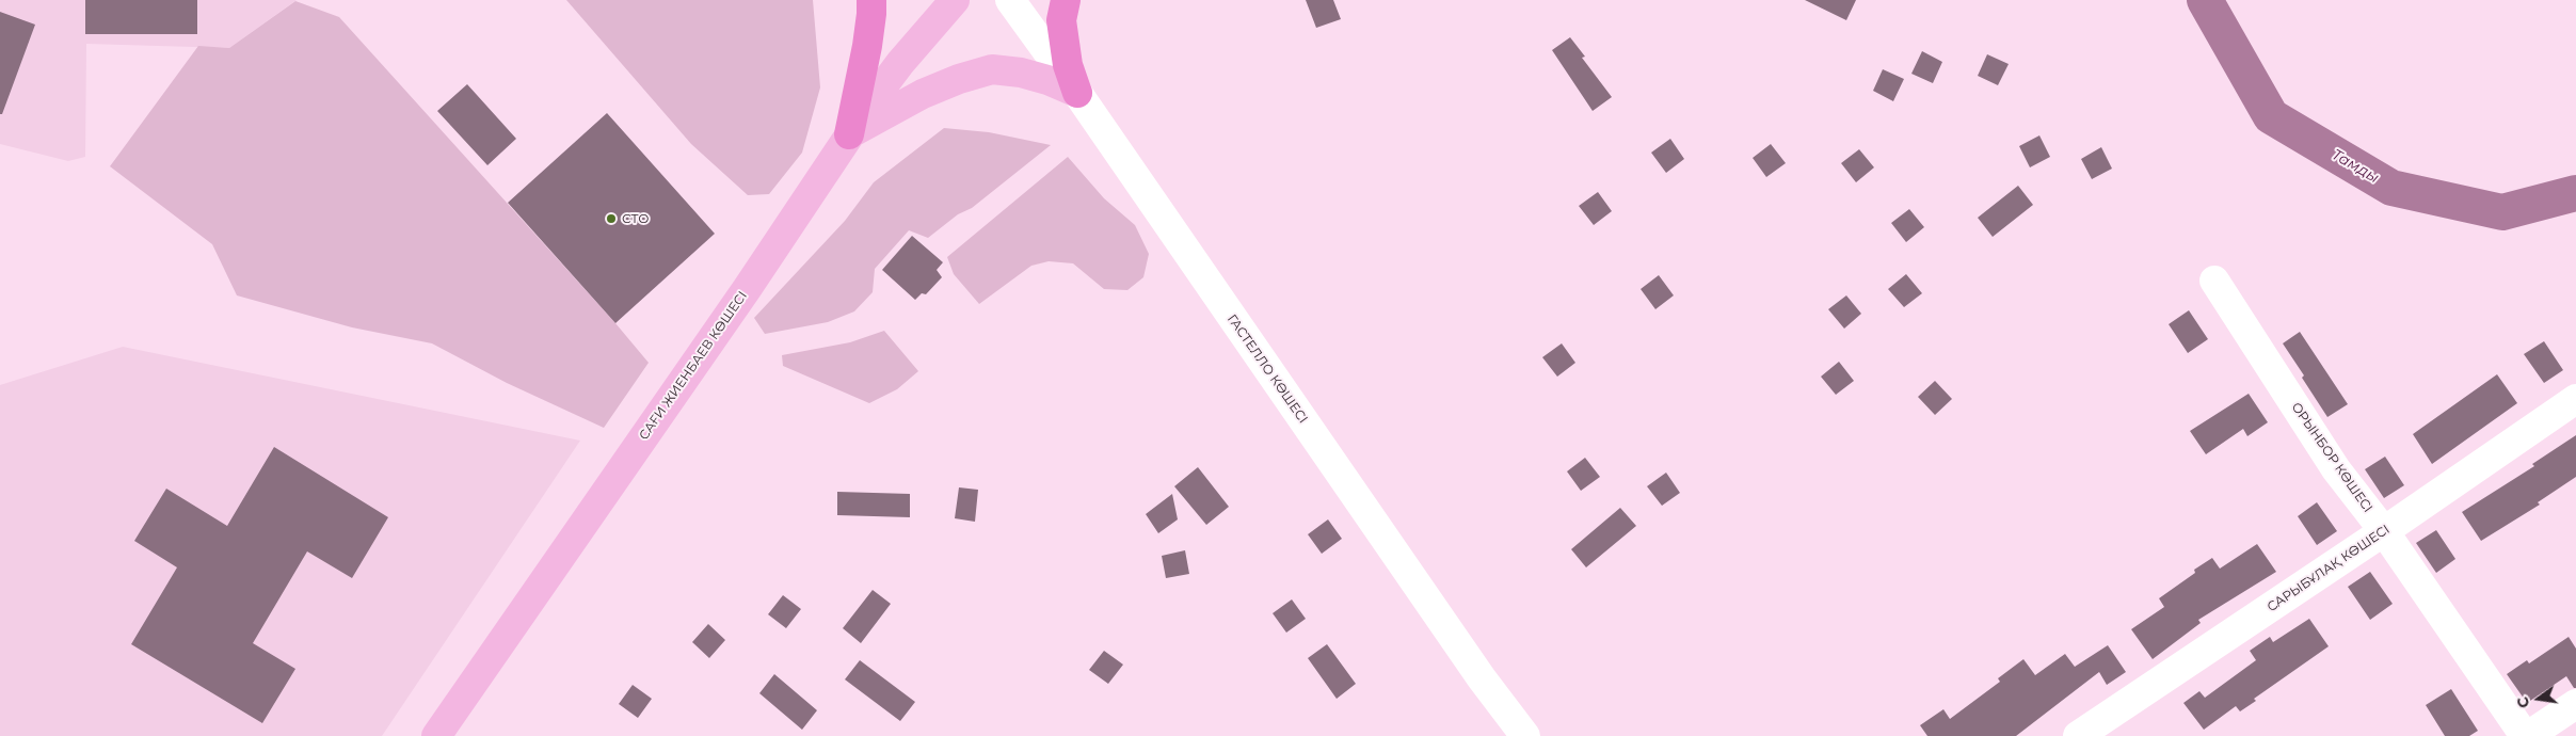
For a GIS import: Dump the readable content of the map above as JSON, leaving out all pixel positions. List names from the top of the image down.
{
  "streets": {
    "main road": ["САҒИ ЖИЕНБАЕВ КӨШЕСІ"],
    "street": ["ГАСТЕЛЛО КӨШЕСІ", "ОРЫНБОР КӨШЕСІ", "САРЫБҰЛАҚ КӨШЕСІ"]
  },
  "crossings": [
    ["ОРЫНБОР КӨШЕСІ", "САРЫБҰЛАҚ КӨШЕСІ"]
  ],
  "water": ["Тамды"],
  "places": ["СТО"],
  "north": "left"
}
